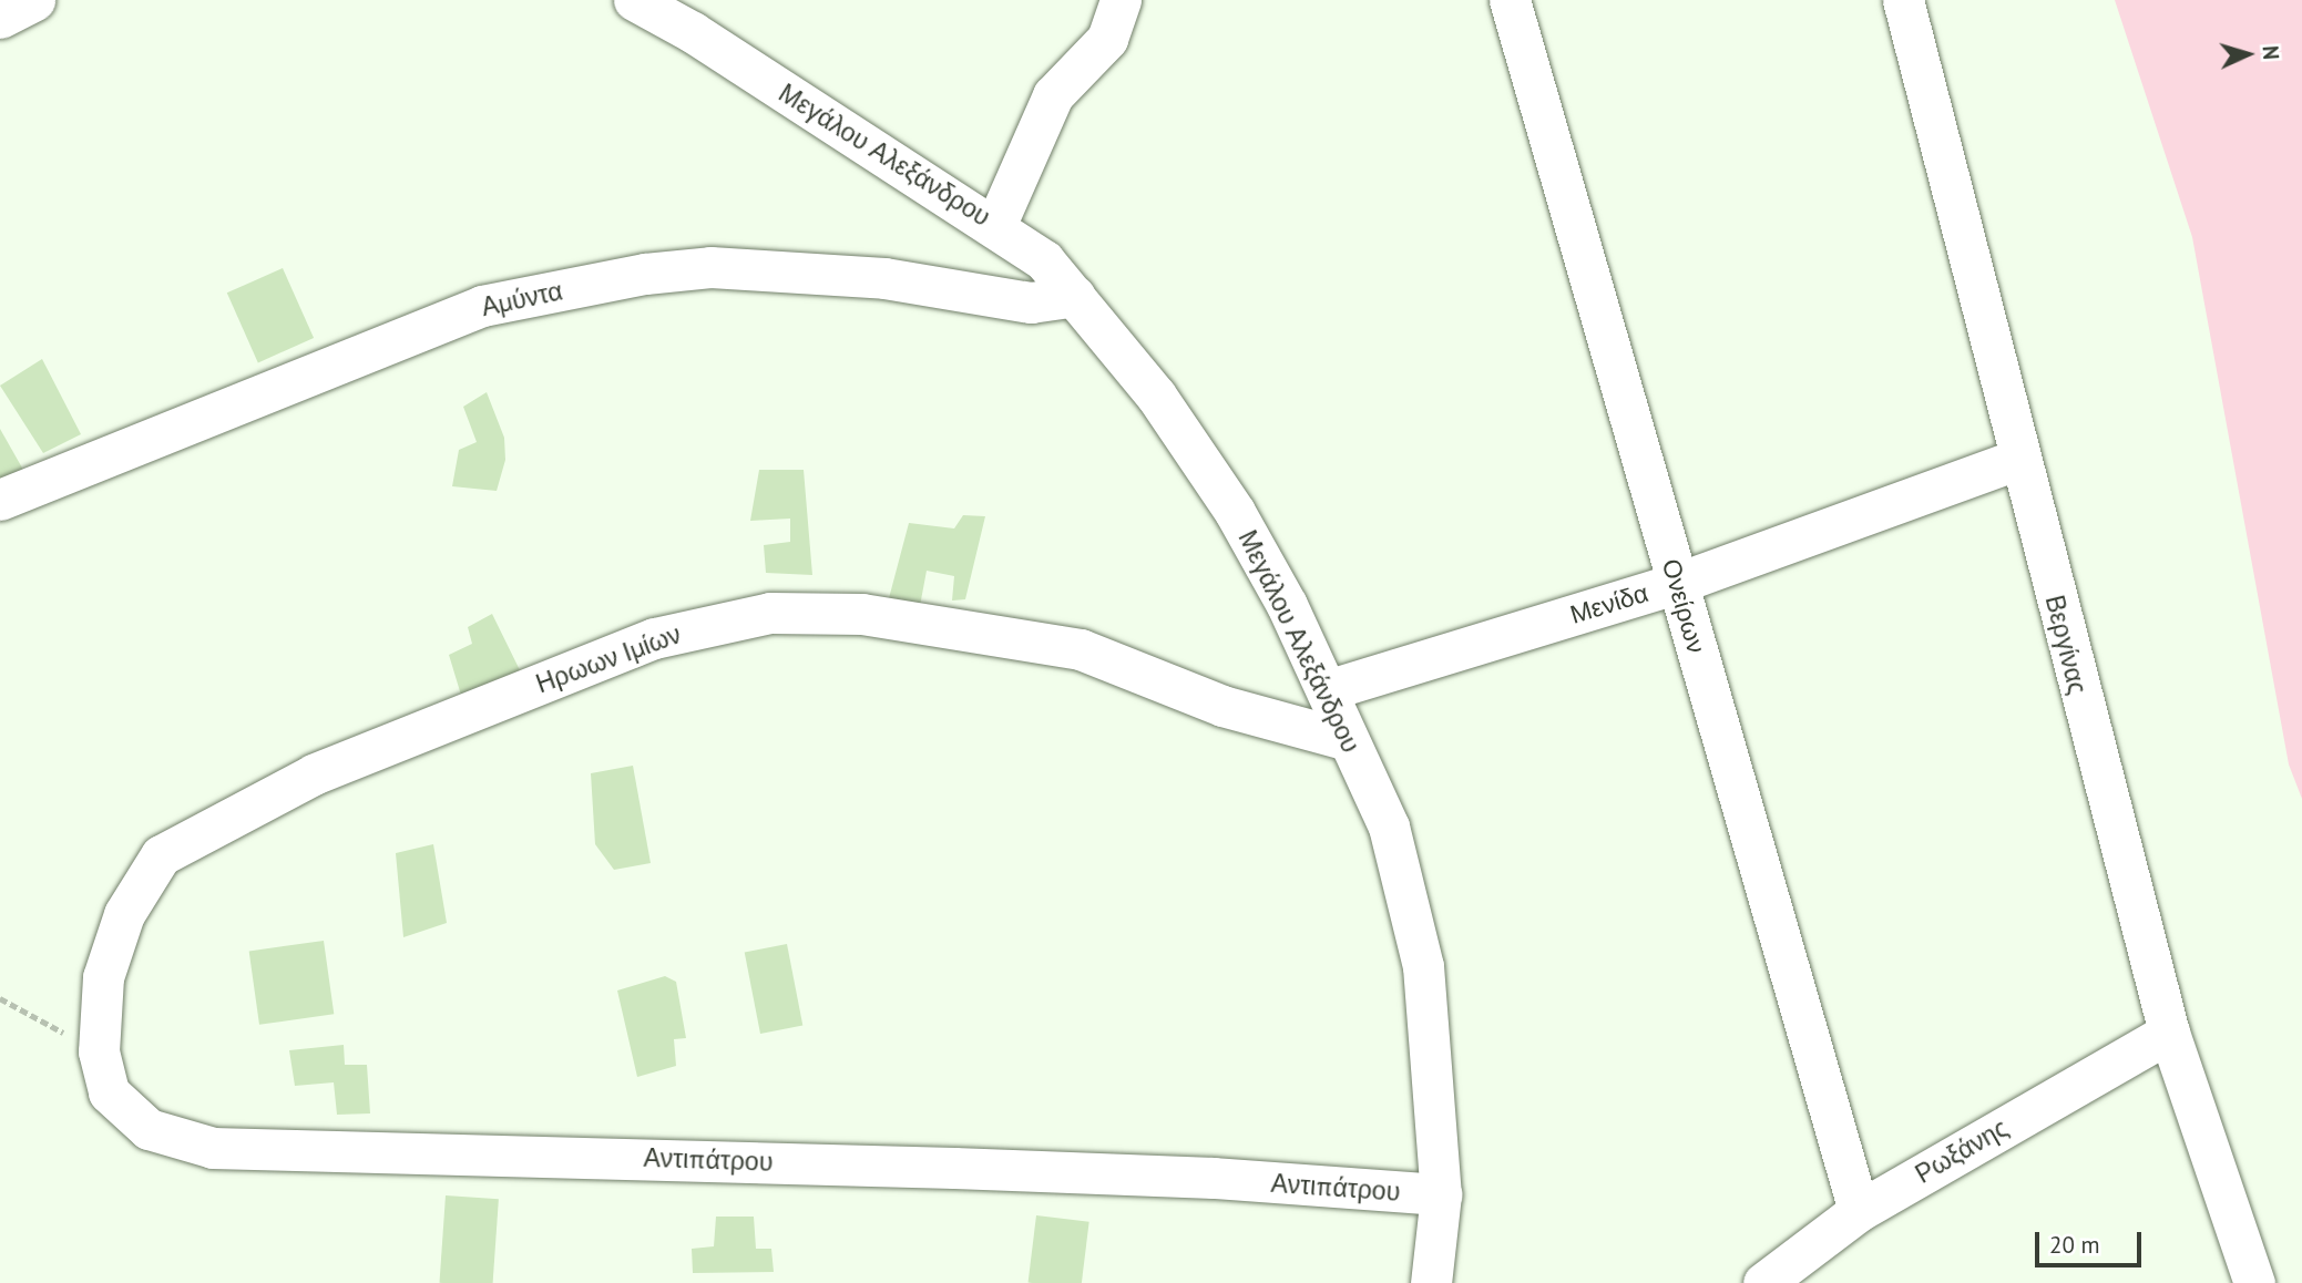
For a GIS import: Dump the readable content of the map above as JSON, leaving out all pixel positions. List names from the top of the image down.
{
  "streets": {
    "street": [
      "Μεγάλου Αλεξάνδρου",
      "Αμύντα",
      "Μενίδα",
      "Ονείρων",
      "Βεργίνας",
      "Ηρωων Ιμίων",
      "Ρωξάνης",
      "Αντιπάτρου"
    ]
  },
  "crossings": [
    ["Μεγάλου Αλεξάνδρου", "Αμύντα"],
    ["Μεγάλου Αλεξάνδρου", "Μενίδα"],
    ["Μεγάλου Αλεξάνδρου", "Ηρωων Ιμίων"],
    ["Μεγάλου Αλεξάνδρου", "Αντιπάτρου"],
    ["Μενίδα", "Ονείρων"],
    ["Μενίδα", "Βεργίνας"],
    ["Ονείρων", "Ρωξάνης"],
    ["Βεργίνας", "Ρωξάνης"],
    ["Ηρωων Ιμίων", "Αντιπάτρου"]
  ],
  "scale_bar": "20 m",
  "north": "right"
}
